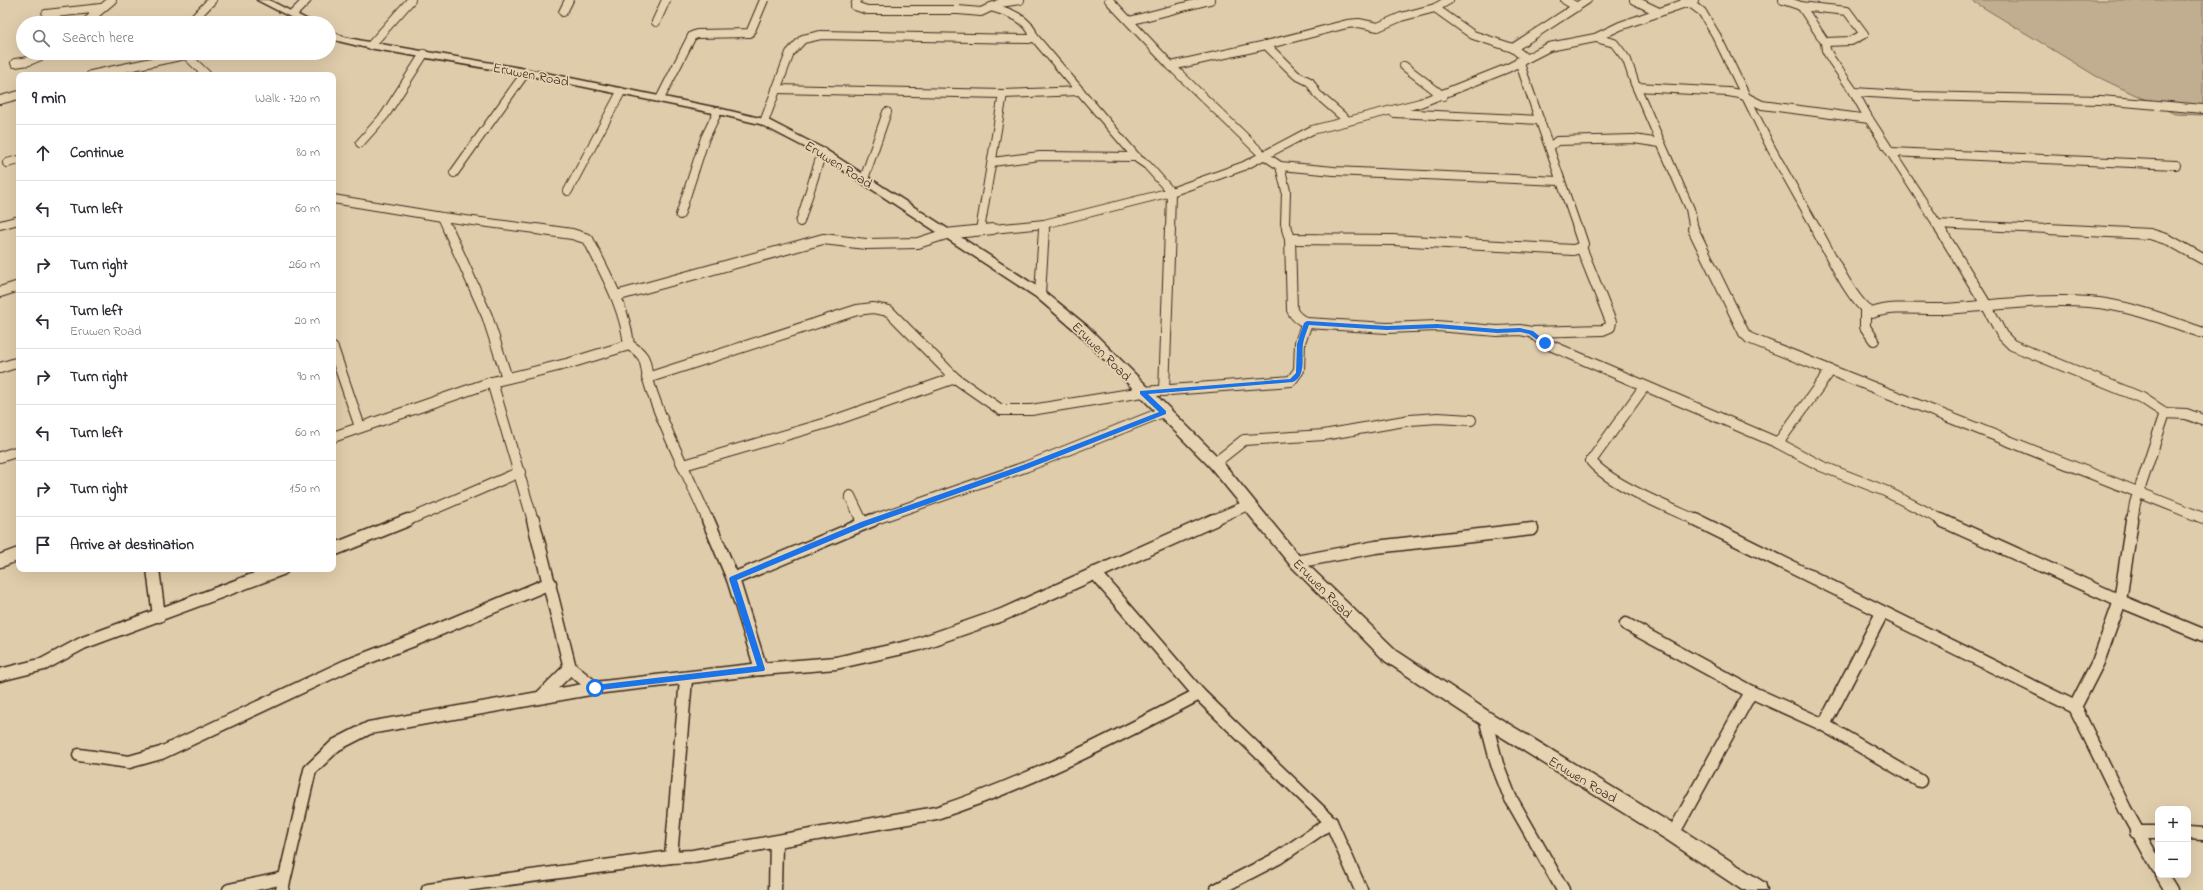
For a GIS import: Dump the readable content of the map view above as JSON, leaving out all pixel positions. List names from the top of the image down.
{
  "streets": {
    "street": ["Eruwen Road"]
  },
  "page": {
    "search": "Search here",
    "heading": ["9 min", "Walk · 720 m"],
    "list": [
      ["Continue", "80 m"],
      ["Turn left", "60 m"],
      ["Turn right", "260 m"],
      ["Turn left", "Eruwen Road", "20 m"],
      ["Turn right", "90 m"],
      ["Turn left", "60 m"],
      ["Turn right", "150 m"],
      "Arrive at destination"
    ],
    "map_buttons": ["+", "−"]
  }
}
